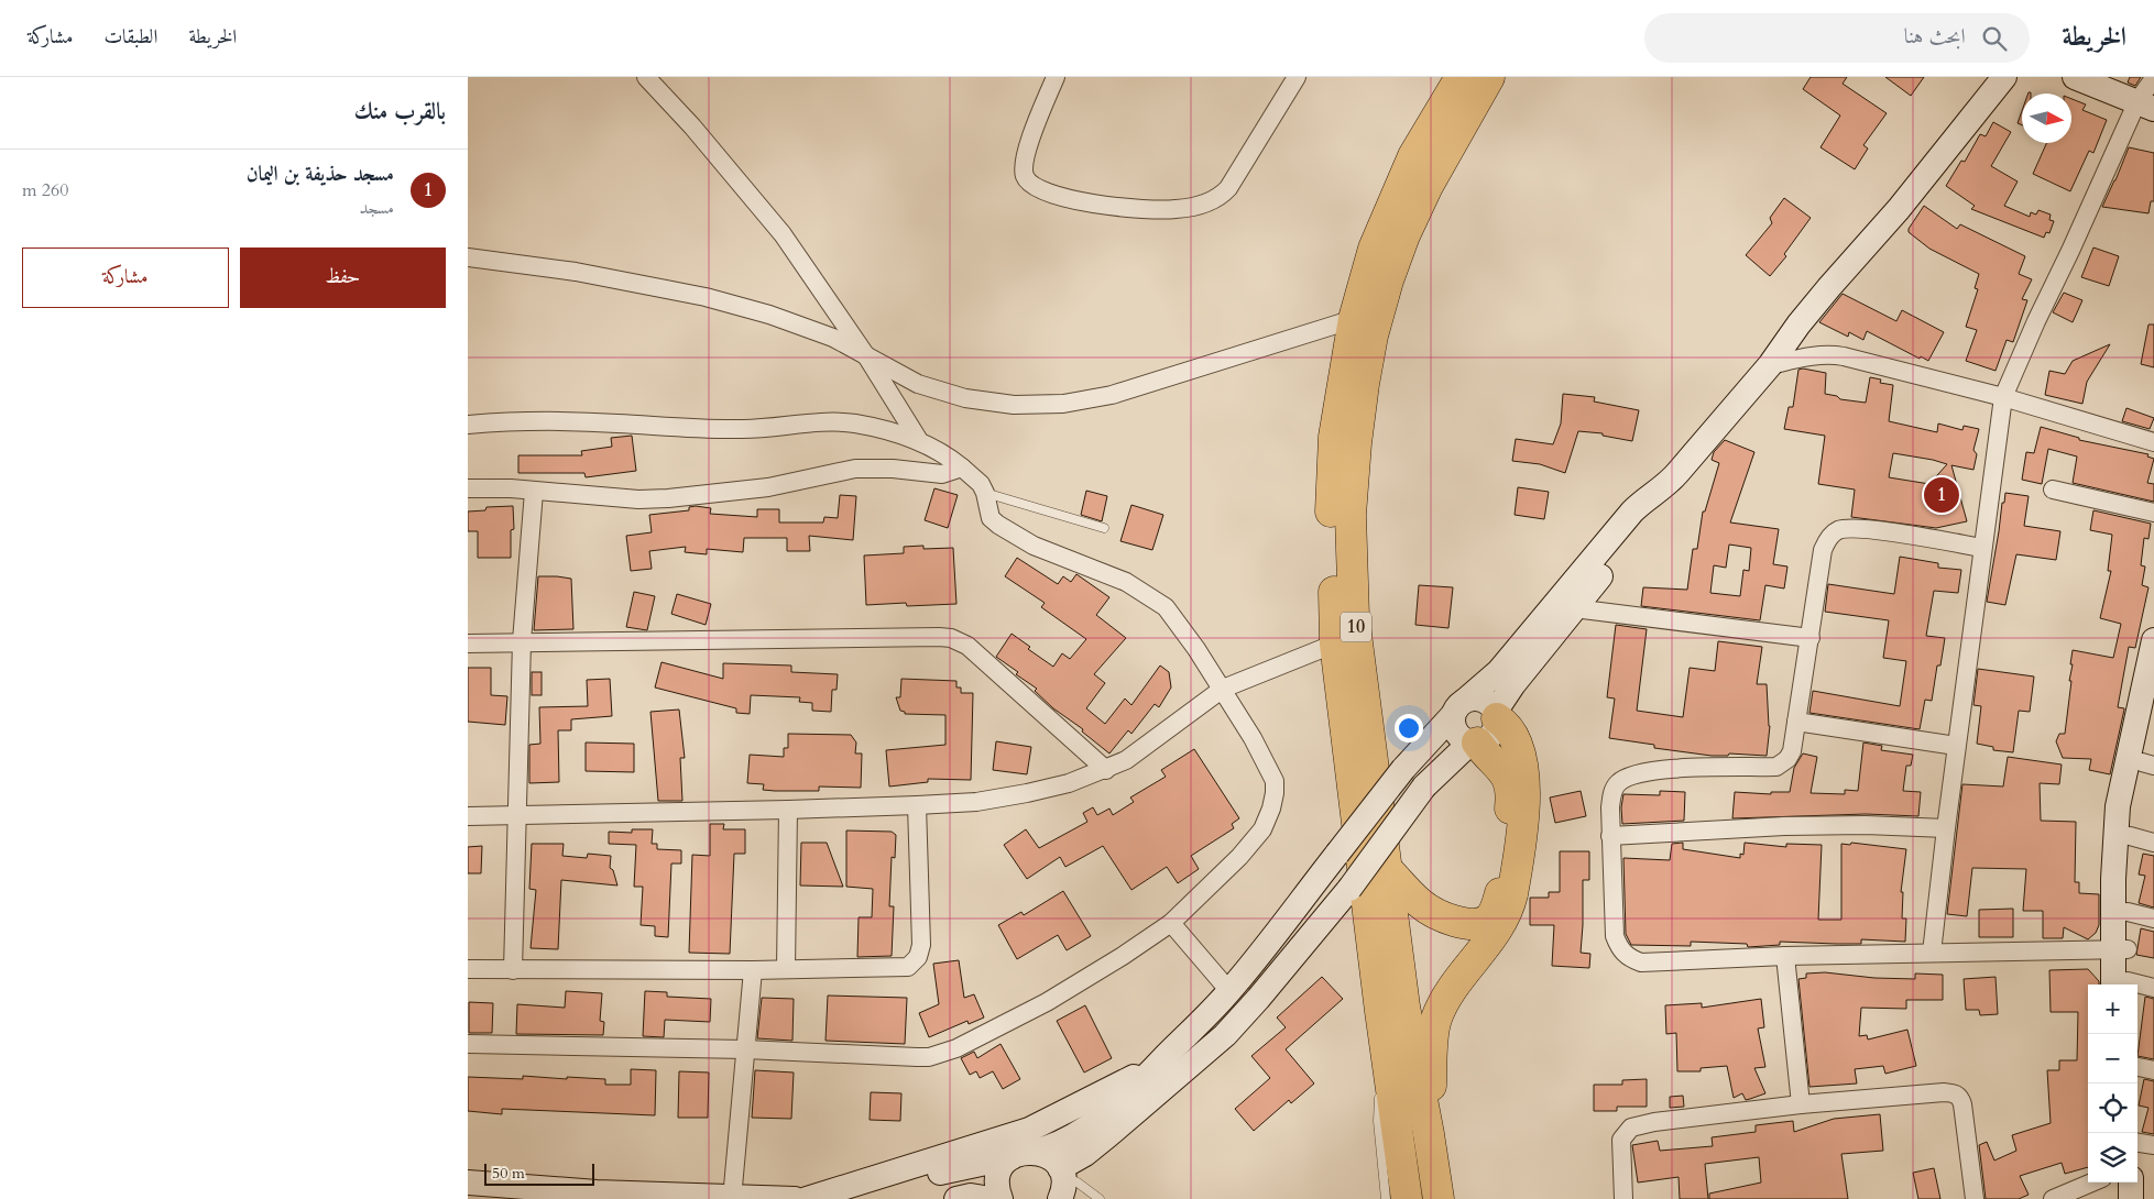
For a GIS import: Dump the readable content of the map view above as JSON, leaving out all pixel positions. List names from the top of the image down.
{
  "streets": {
    "highway": ["10"]
  },
  "scale_bar": "50 m",
  "north": "right",
  "page": {
    "header": "الخريطة",
    "search": "ابحث هنا",
    "nav": ["الخريطة", "الطبقات", "مشاركة"],
    "heading": "بالقرب منك",
    "list": [
      {
        "mark": "1",
        "name": "مسجد حذيفة بن اليمان",
        "note": "مسجد",
        "value": "260 m"
      }
    ],
    "buttons": ["حفظ", "مشاركة"],
    "pins": "1",
    "map_buttons": ["+", "−"],
    "scale": "50 m"
  }
}
